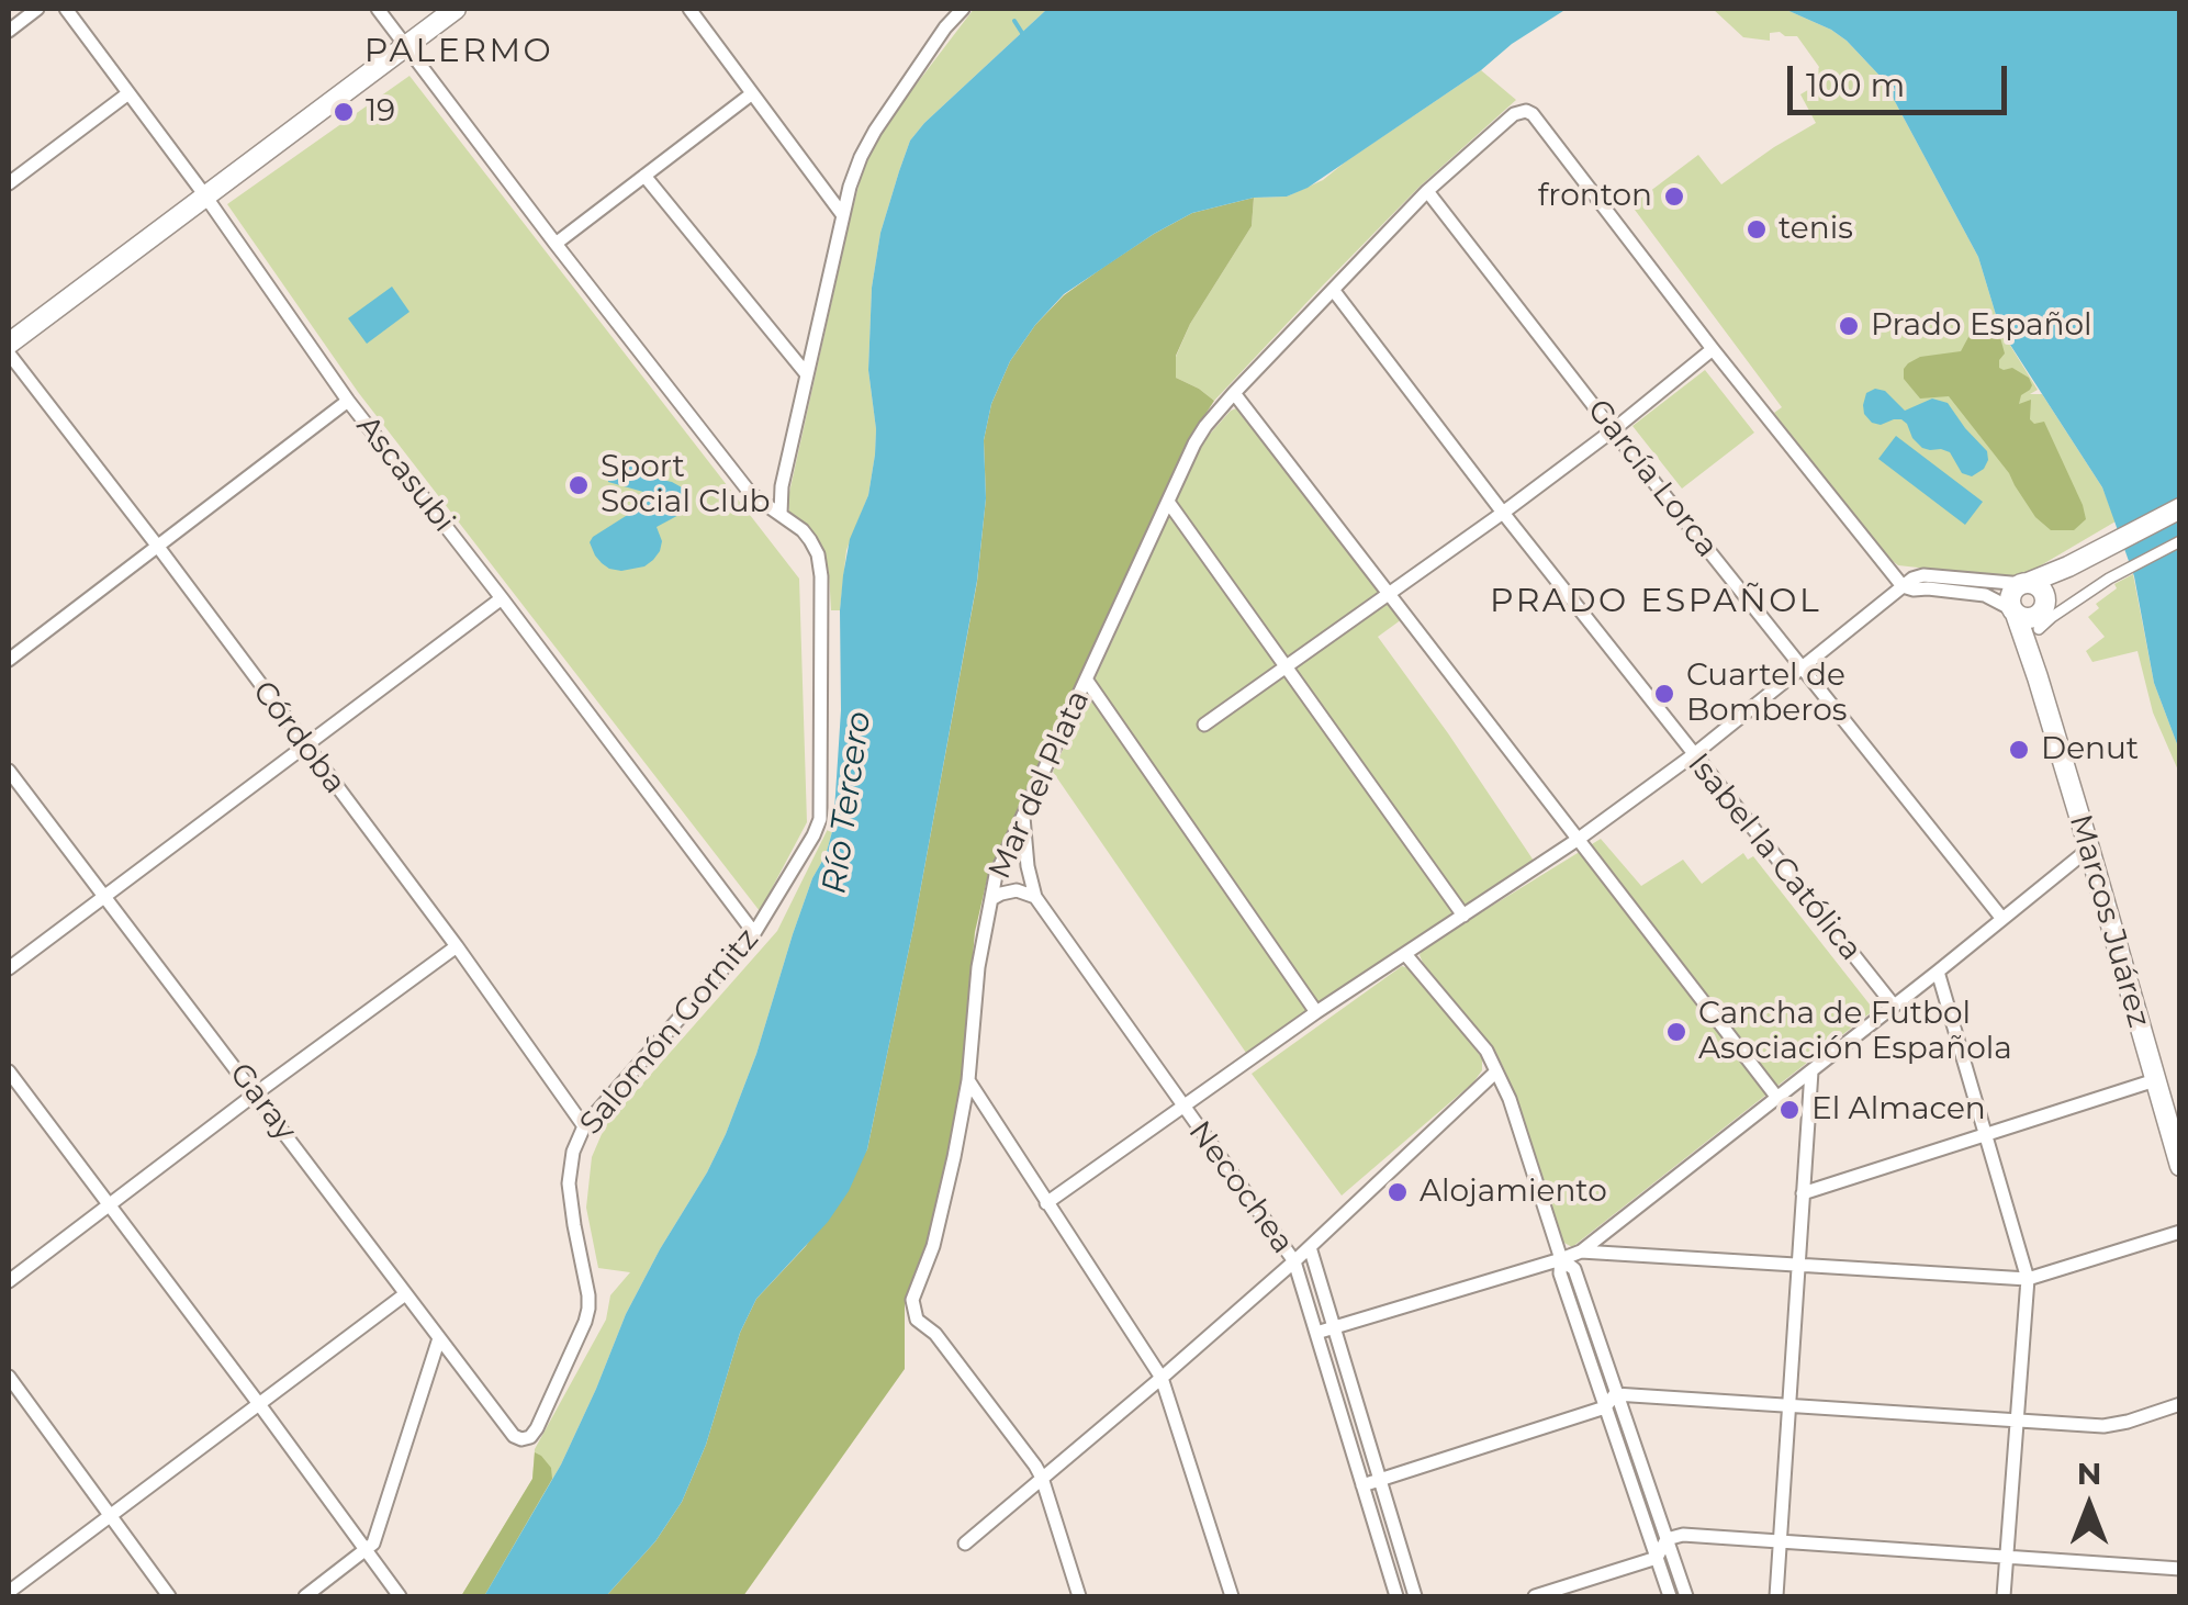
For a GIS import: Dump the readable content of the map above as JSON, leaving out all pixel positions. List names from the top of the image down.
{
  "streets": {
    "main road": ["Marcos Juárez"],
    "street": [
      "Ascasubi",
      "García Lorca",
      "Córdoba",
      "Mar del Plata",
      "Isabel la Católica",
      "Salomón Gornitz",
      "Garay",
      "Necochea"
    ]
  },
  "crossings": [
    ["Ascasubi", "Salomón Gornitz"],
    ["García Lorca", "Mar del Plata"],
    ["Córdoba", "Salomón Gornitz"],
    ["Mar del Plata", "Isabel la Católica"],
    ["Mar del Plata", "Necochea"],
    ["Salomón Gornitz", "Garay"]
  ],
  "districts": ["PALERMO", "PRADO ESPAÑOL"],
  "water": ["Río Tercero"],
  "places": [
    "19",
    "fronton",
    "tenis",
    "Prado Español",
    "Sport Social Club",
    "Cuartel de Bomberos",
    "Denut",
    "Cancha de Futbol Asociación Española",
    "El Almacen",
    "Alojamiento"
  ],
  "scale_bar": "100 m",
  "north": "top"
}
